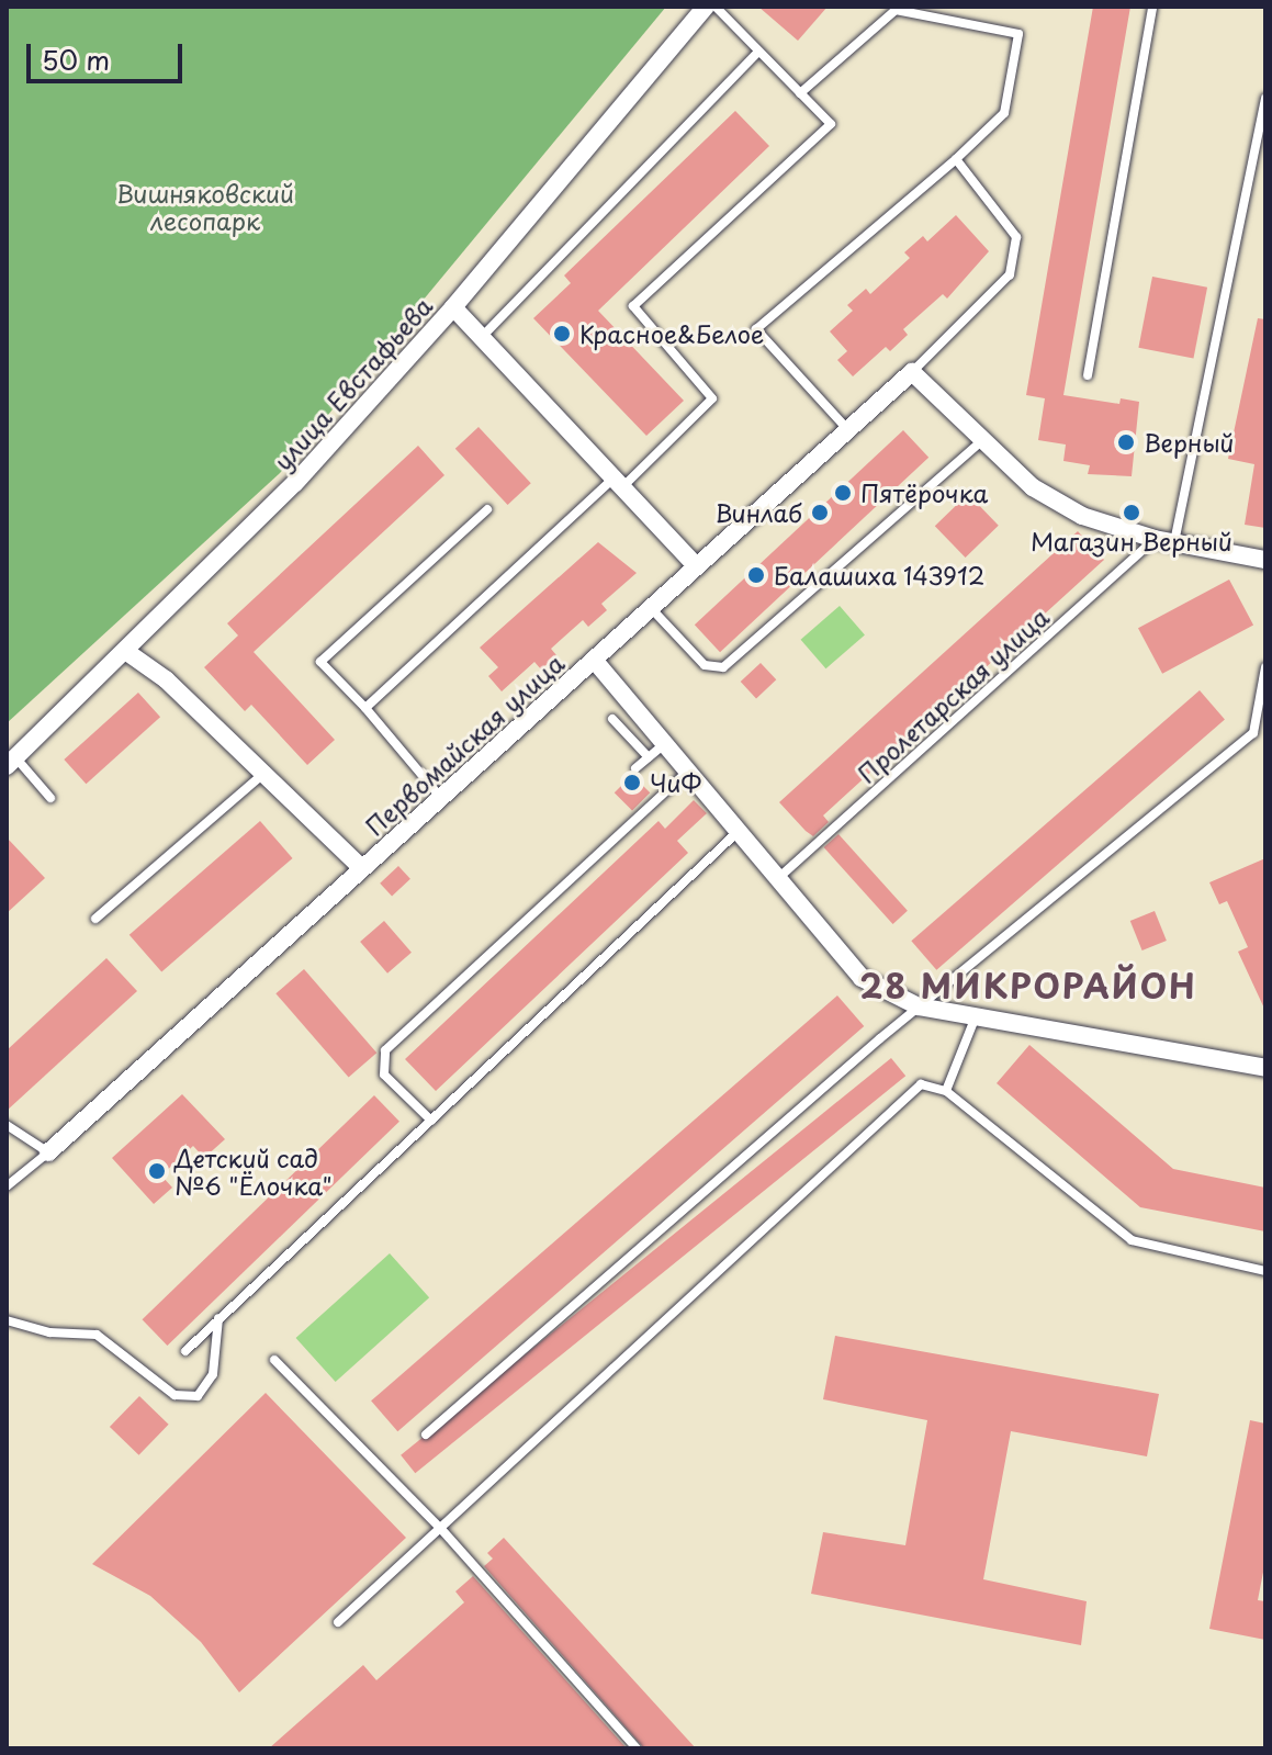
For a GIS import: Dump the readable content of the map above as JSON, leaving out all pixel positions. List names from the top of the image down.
{
  "streets": {
    "street": ["улица Евстафьева", "Первомайская улица"],
    "lane": ["Пролетарская улица"]
  },
  "districts": ["28 МИКРОРАЙОН"],
  "parks": ["Вишняковский лесопарк"],
  "places": [
    "Красное&Белое",
    "Верный",
    "Пятёрочка",
    "Винлаб",
    "Магазин Верный",
    "Балашиха 143912",
    "ЧиФ",
    "Детский сад №6 \"Ёлочка\""
  ],
  "scale_bar": "50 m"
}
